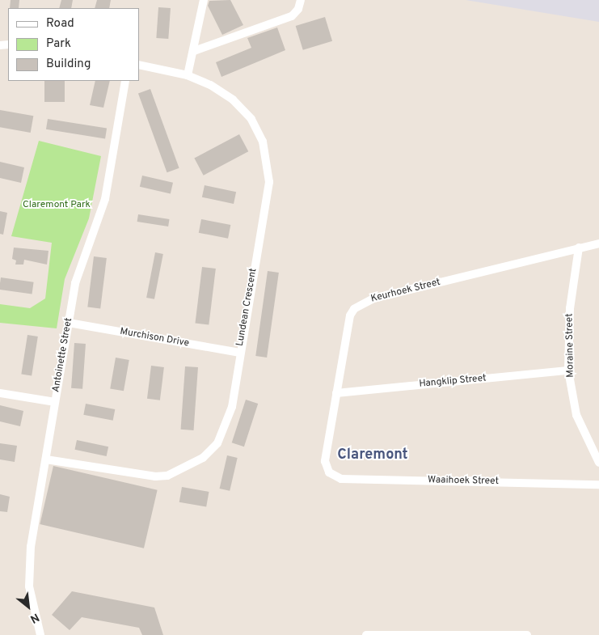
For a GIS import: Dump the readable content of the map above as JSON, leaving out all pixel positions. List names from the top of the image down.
{
  "streets": {
    "street": [
      "Keurhoek Street",
      "Lundean Crescent",
      "Murchison Drive",
      "Moraine Street",
      "Antoinette Street",
      "Hangklip Street",
      "Waaihoek Street"
    ]
  },
  "crossings": [
    ["Keurhoek Street", "Moraine Street"],
    ["Keurhoek Street", "Hangklip Street"],
    ["Keurhoek Street", "Waaihoek Street"],
    ["Lundean Crescent", "Murchison Drive"],
    ["Lundean Crescent", "Antoinette Street"],
    ["Murchison Drive", "Antoinette Street"],
    ["Moraine Street", "Hangklip Street"]
  ],
  "districts": ["Claremont"],
  "parks": ["Claremont Park"],
  "legend": ["Road", "Park", "Building"],
  "north": "bottom right"
}
